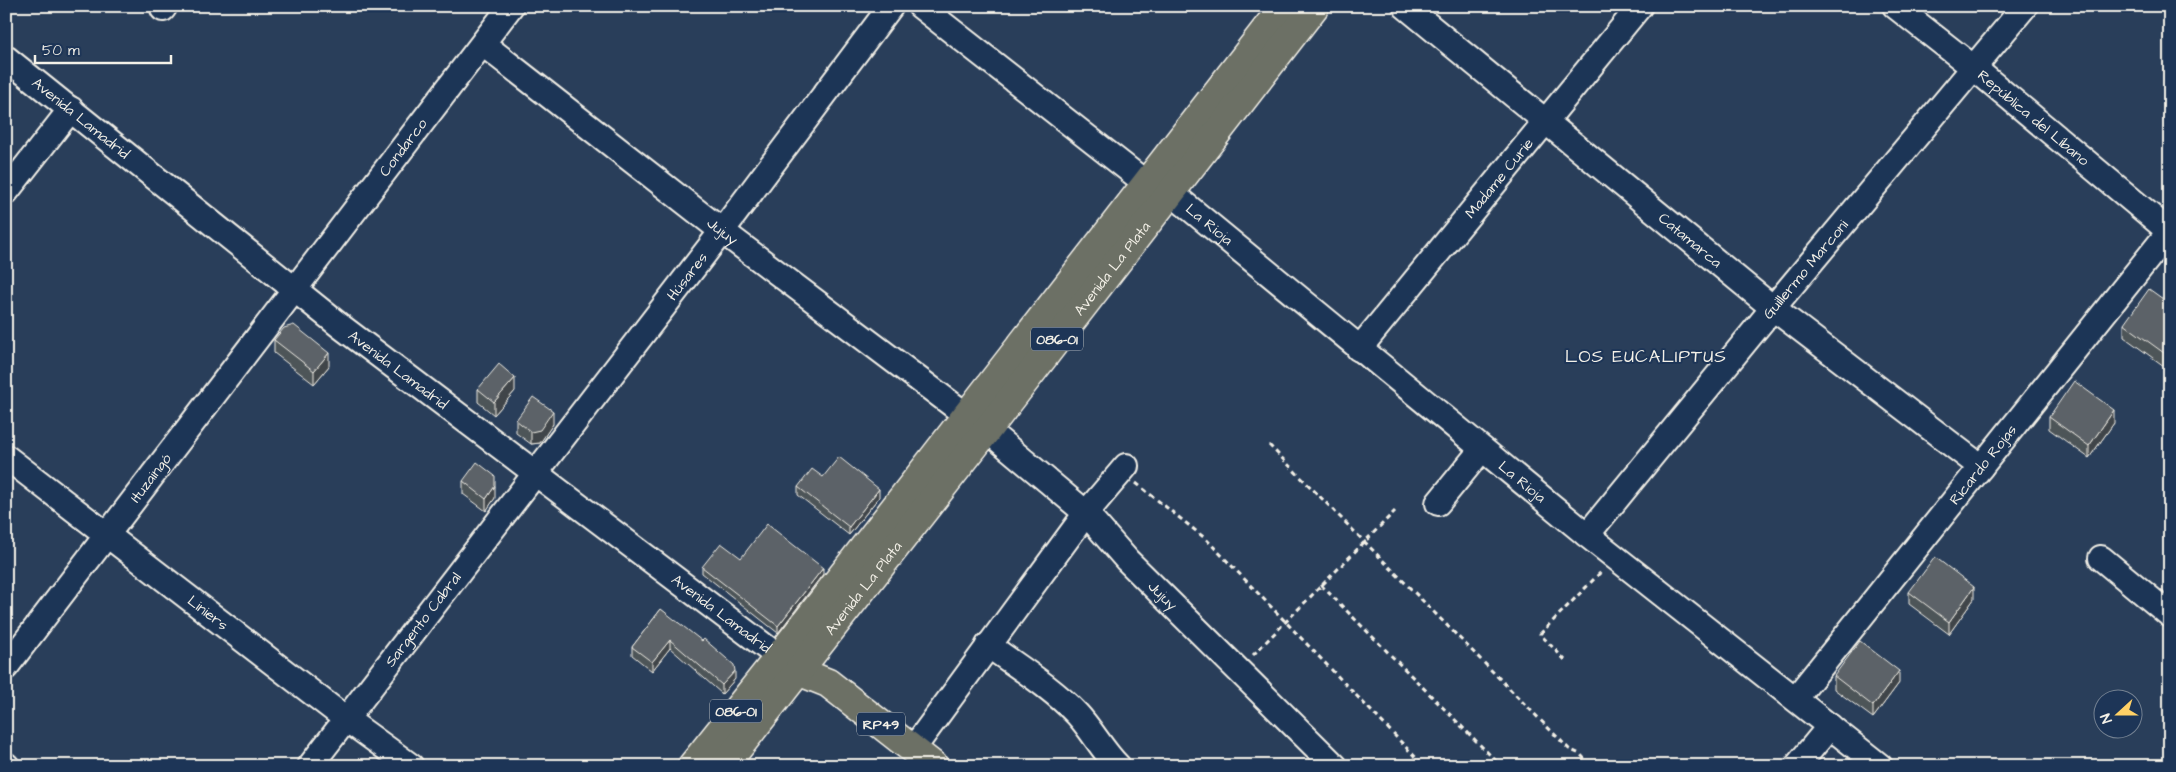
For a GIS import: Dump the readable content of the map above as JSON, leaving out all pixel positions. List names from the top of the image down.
{
  "streets": {
    "main road": [
      "Avenida Lamadrid",
      "Avenida La Plata",
      "086-01",
      "RP49"
    ],
    "street": [
      "República del Líbano",
      "Condarco",
      "Madame Curie",
      "La Rioja",
      "Jujuy",
      "Catamarca",
      "Guillermo Marconi",
      "Húsares",
      "Ricardo Rojas",
      "Ituzaingó",
      "Liniers",
      "Sargento Cabral"
    ]
  },
  "crossings": [
    ["Avenida Lamadrid", "Condarco"],
    ["Avenida Lamadrid", "Avenida La Plata"],
    ["Avenida Lamadrid", "Húsares"],
    ["Avenida Lamadrid", "086-01"],
    ["Avenida Lamadrid", "Ituzaingó"],
    ["Avenida Lamadrid", "Sargento Cabral"],
    ["República del Líbano", "Guillermo Marconi"],
    ["República del Líbano", "Ricardo Rojas"],
    ["Condarco", "Jujuy"],
    ["Condarco", "Ituzaingó"],
    ["Madame Curie", "La Rioja"],
    ["Madame Curie", "Catamarca"],
    ["La Rioja", "Avenida La Plata"],
    ["La Rioja", "Guillermo Marconi"],
    ["La Rioja", "Ricardo Rojas"],
    ["Jujuy", "Avenida La Plata"],
    ["Jujuy", "Húsares"],
    ["Catamarca", "Guillermo Marconi"],
    ["Catamarca", "Ricardo Rojas"],
    ["Avenida La Plata", "086-01"],
    ["Húsares", "Sargento Cabral"],
    ["Ituzaingó", "Liniers"],
    ["Liniers", "Sargento Cabral"]
  ],
  "districts": ["LOS EUCALIPTUS"],
  "scale_bar": "50 m",
  "north": "left"
}
